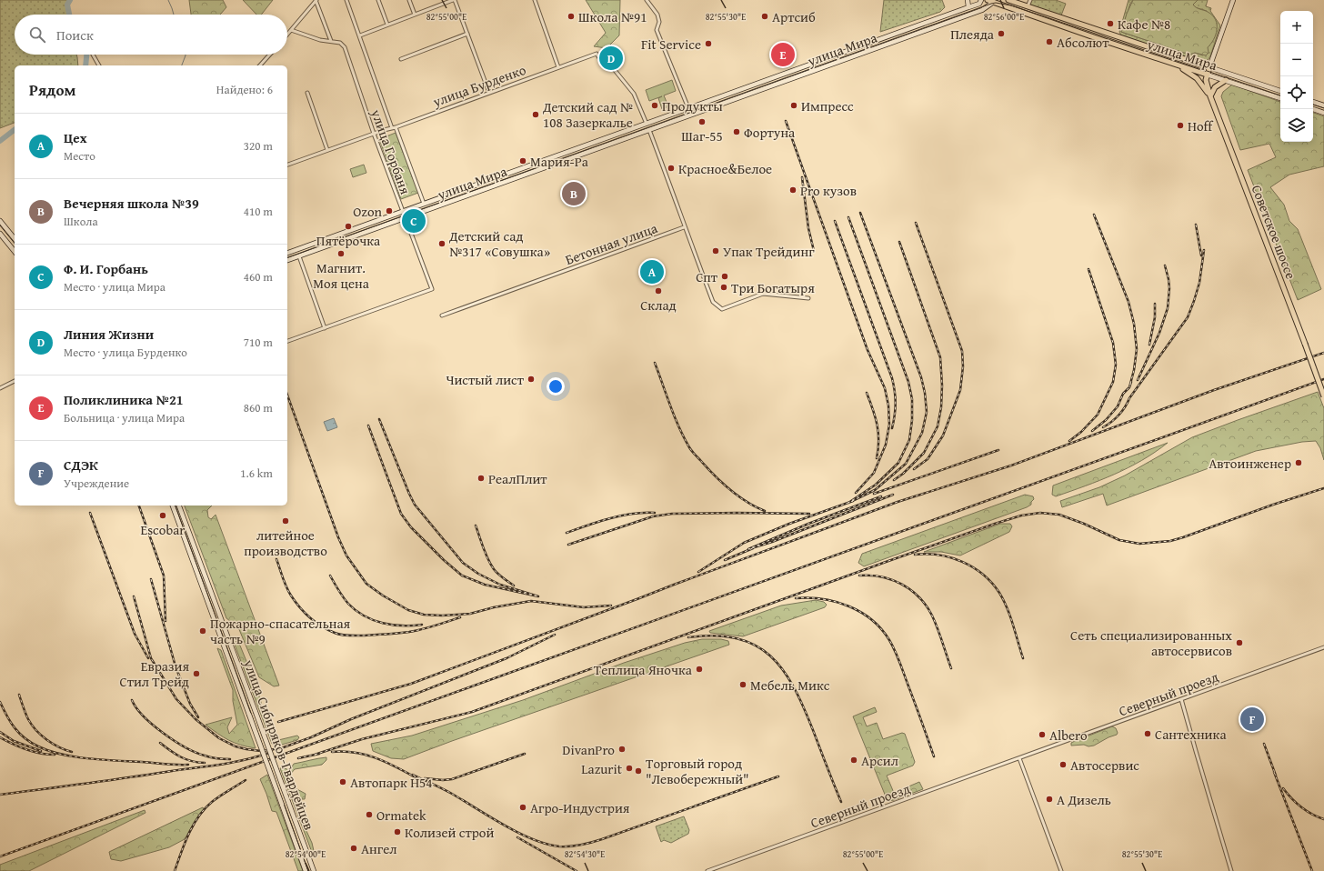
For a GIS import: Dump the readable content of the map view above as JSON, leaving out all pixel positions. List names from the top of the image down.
{
  "streets": {
    "main road": ["улица Мира", "Советское шоссе"],
    "street": [
      "улица Бурденко",
      "улица Горбаня",
      "Бетонная улица",
      "Северный проезд",
      "улица Сибиряков-Гвардейцев"
    ]
  },
  "crossings": [
    ["улица Мира", "улица Бурденко"],
    ["улица Мира", "улица Горбаня"],
    ["улица Мира", "Советское шоссе"],
    ["улица Бурденко", "улица Горбаня"]
  ],
  "places": [
    "Школа №91",
    "Артсиб",
    "Кафе №8",
    "Плеяда",
    "Абсолют",
    "Fit Service",
    "Продукты",
    "Импресс",
    "Детский сад № 108 Зазеркалье",
    "Шаг-55",
    "Hoff",
    "Фортуна",
    "Мария-Ра",
    "Красное&Белое",
    "Pro кузов",
    "Ozon",
    "Пятёрочка",
    "Детский сад №317 «Совушка»",
    "Упак Трейдинг",
    "Магнит. Моя цена",
    "Спт",
    "Три Богатыря",
    "Склад",
    "Чистый лист",
    "Автоинженер",
    "РеалПлит",
    "Escobar",
    "литейное производство",
    "Пожарно-спасательная часть №9",
    "Сеть специализированных автосервисов",
    "Теплица Яночка",
    "Евразия Стил Трейд",
    "Мебель Микс",
    "Сантехника",
    "Albero",
    "DivanPro",
    "Арсил",
    "Автосервис",
    "Lazurit",
    "Торговый город \"Левобережный\"",
    "Автопарк Н54",
    "А Дизель",
    "Агро-Индустрия",
    "Ormatek",
    "Колизей строй",
    "Ангел"
  ],
  "page": {
    "map_buttons": ["+", "−"],
    "search": "Поиск",
    "pins": [
      "E",
      "D",
      "B",
      "C",
      "A",
      "F"
    ],
    "heading": ["Рядом", "Найдено: 6"],
    "list": [
      {
        "mark": "A",
        "name": "Цех",
        "note": "Место",
        "value": "320 m"
      },
      {
        "mark": "B",
        "name": "Вечерняя школа №39",
        "note": "Школа",
        "value": "410 m"
      },
      {
        "mark": "C",
        "name": "Ф. И. Горбань",
        "note": "Место · улица Мира",
        "value": "460 m"
      },
      {
        "mark": "D",
        "name": "Линия Жизни",
        "note": "Место · улица Бурденко",
        "value": "710 m"
      },
      {
        "mark": "E",
        "name": "Поликлиника №21",
        "note": "Больница · улица Мира",
        "value": "860 m"
      },
      {
        "mark": "F",
        "name": "СДЭК",
        "note": "Учреждение",
        "value": "1.6 km"
      }
    ]
  },
  "coordinates": [
    "82°55'00\"E",
    "82°55'30\"E",
    "82°56'00\"E",
    "82°54'00\"E",
    "82°54'30\"E"
  ]
}
